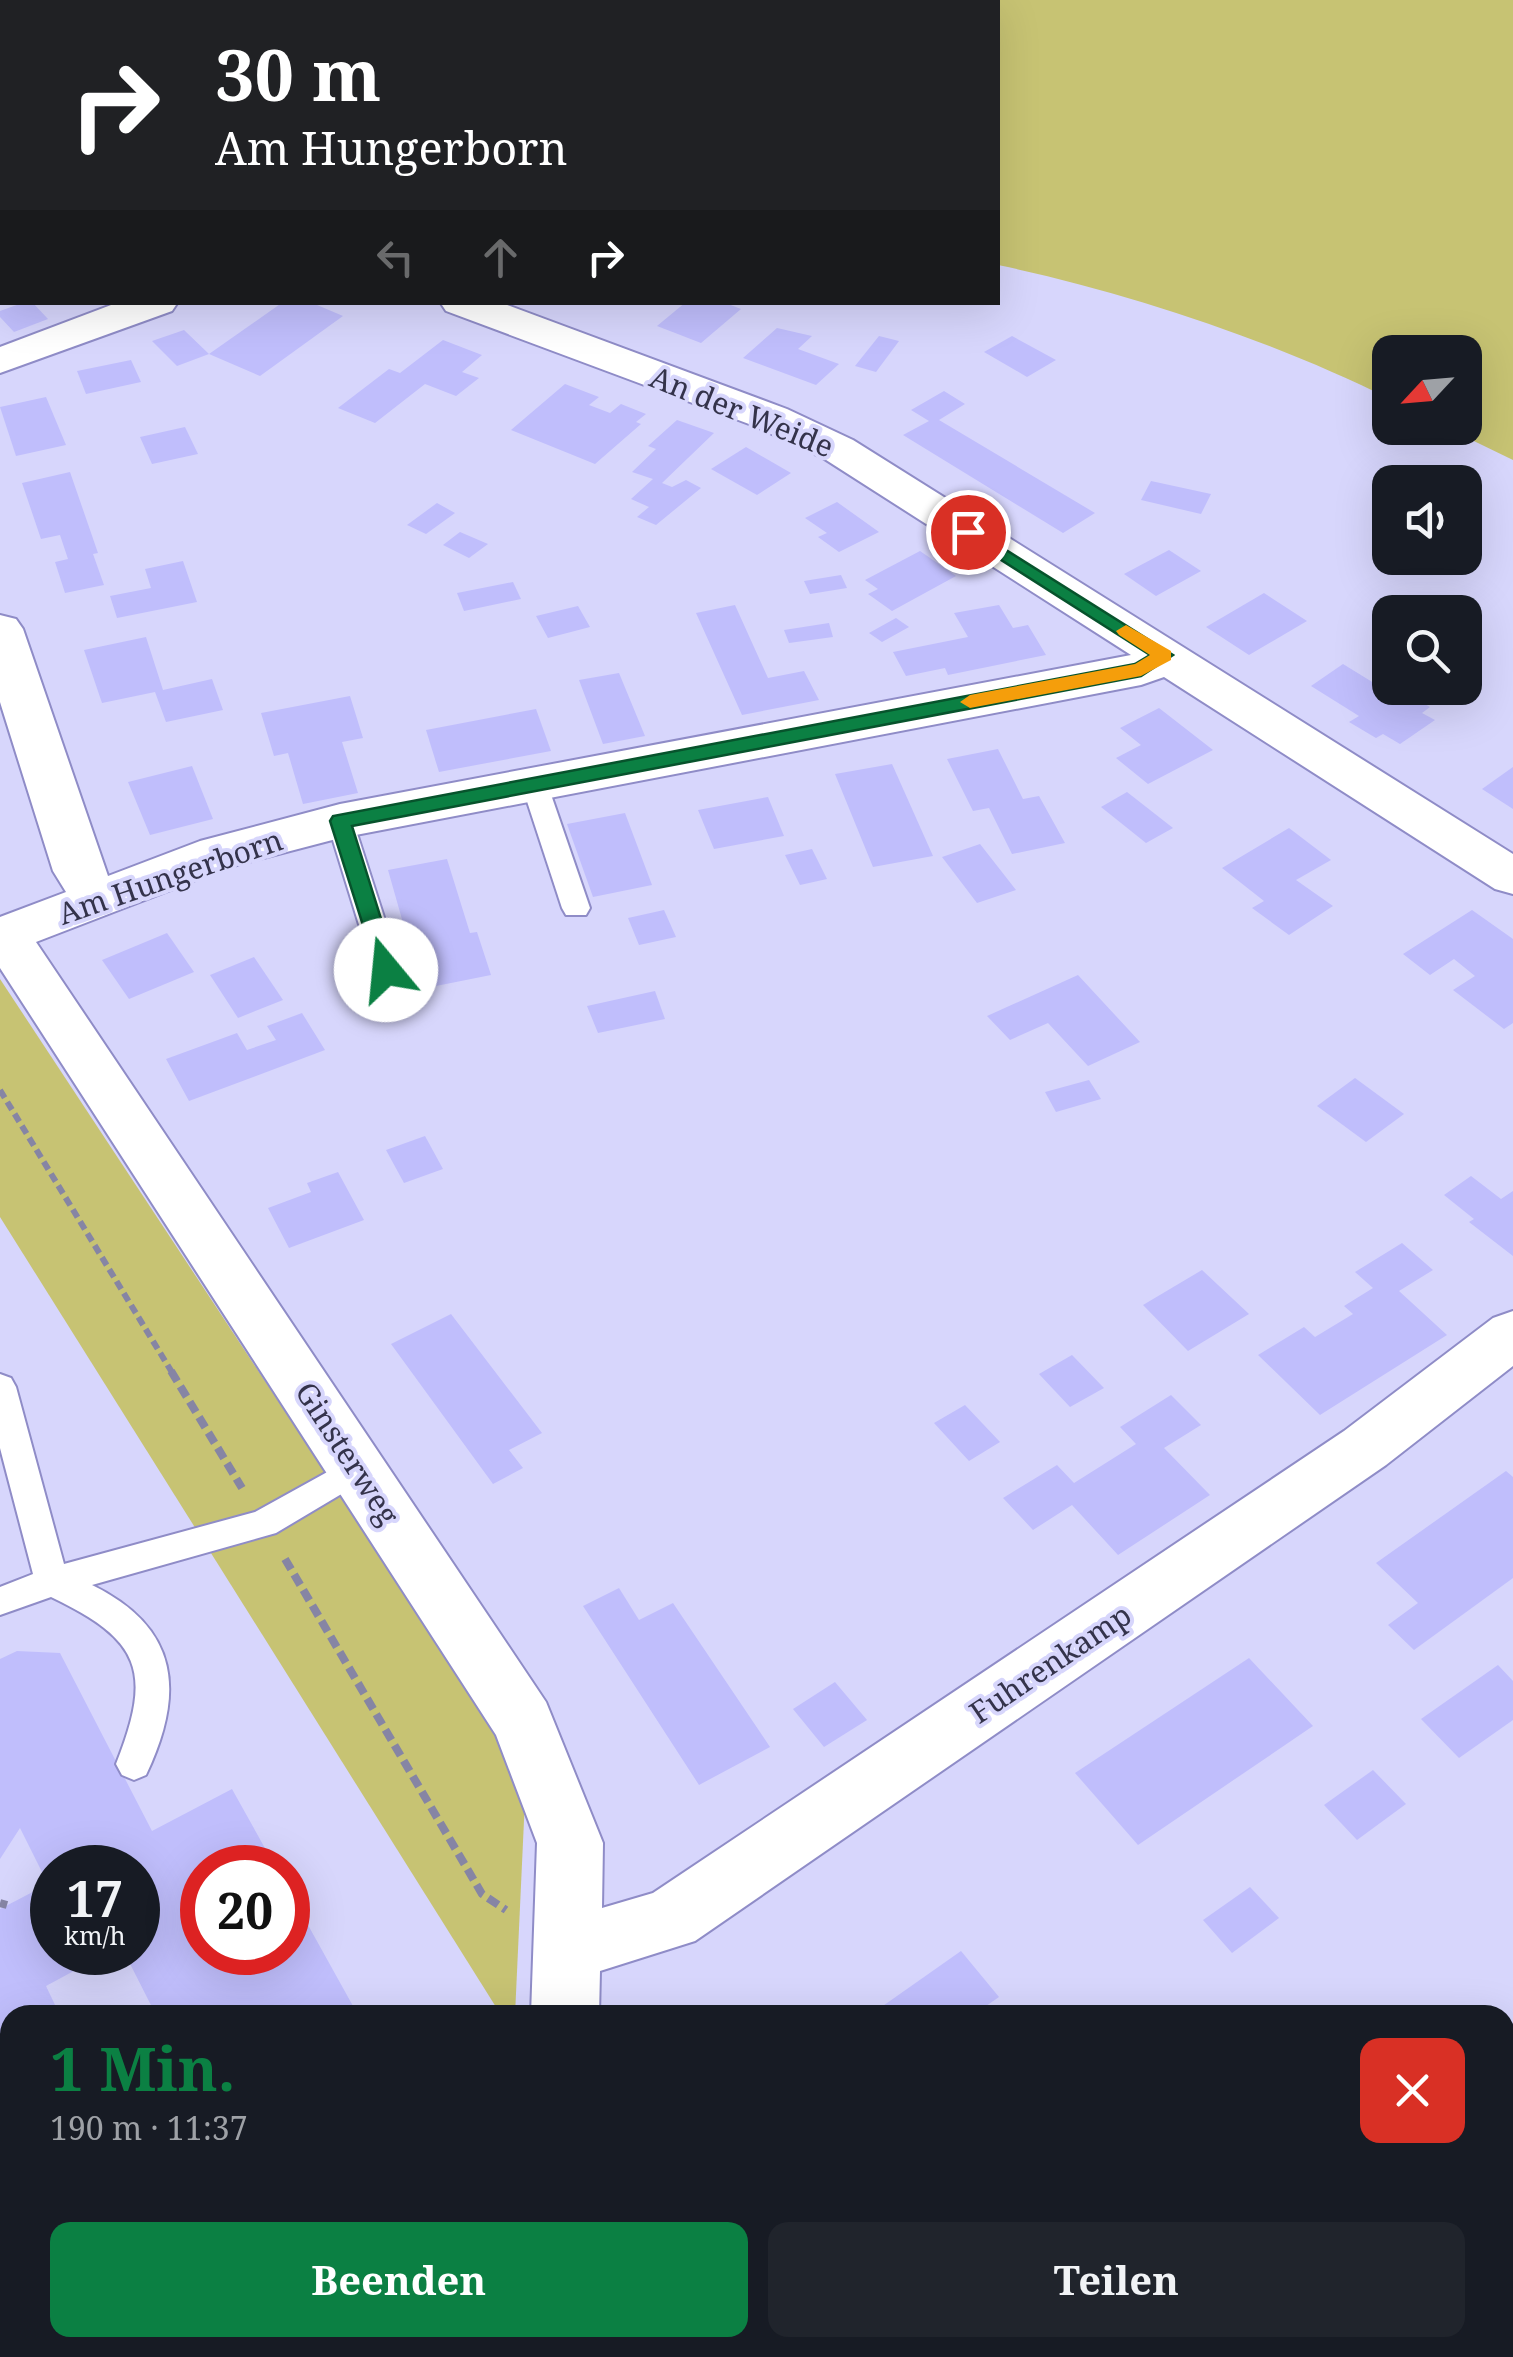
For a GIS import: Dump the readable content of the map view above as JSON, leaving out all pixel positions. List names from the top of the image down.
{
  "streets": {
    "street": [
      "An der Weide",
      "Am Hungerborn",
      "Ginsterweg",
      "Fuhrenkamp"
    ]
  },
  "crossings": [
    ["An der Weide", "Am Hungerborn"],
    ["Am Hungerborn", "Ginsterweg"],
    ["Ginsterweg", "Fuhrenkamp"]
  ],
  "north": "bottom left",
  "page": {
    "turn": ["30 m", "Am Hungerborn"],
    "speed": "17 km/h",
    "limit": "20",
    "heading": ["1 Min.", "190 m · 11:37"],
    "buttons": ["Beenden", "Teilen"]
  }
}
